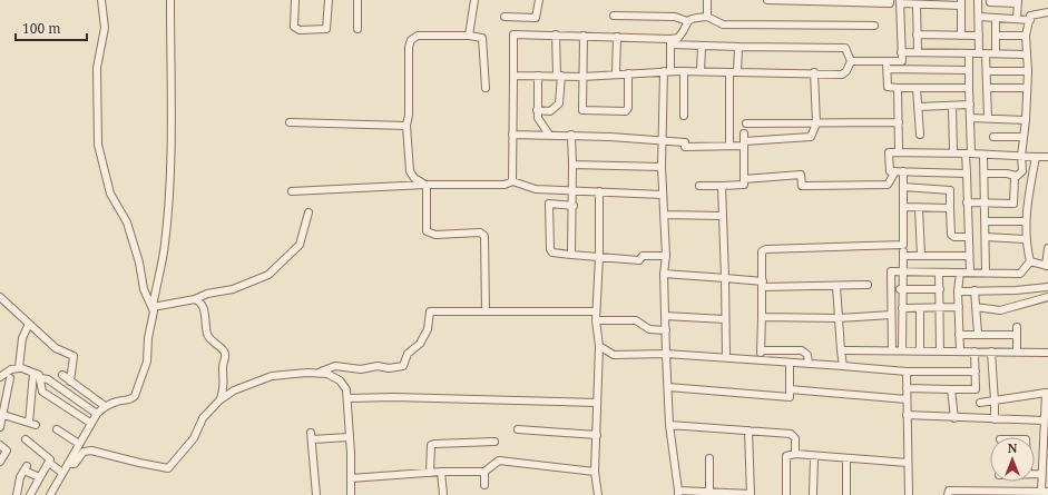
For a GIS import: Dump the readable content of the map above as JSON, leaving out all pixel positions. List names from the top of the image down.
{
  "scale_bar": "100 m",
  "north": "top"
}
